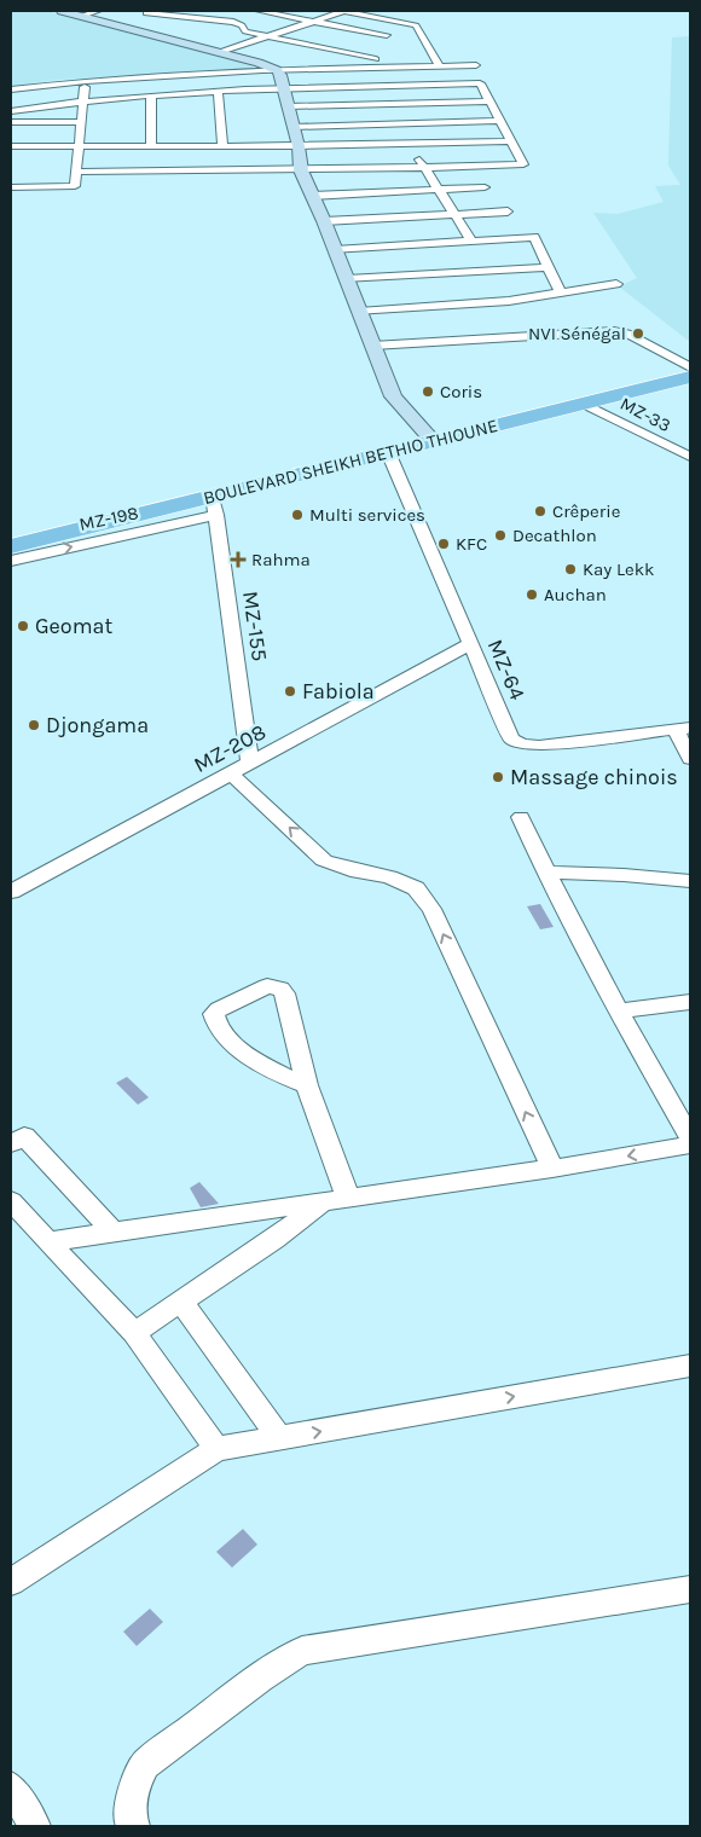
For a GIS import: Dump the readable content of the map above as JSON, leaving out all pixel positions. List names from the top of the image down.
{
  "streets": {
    "main road": ["BOULEVARD SHEIKH BETHIO THIOUNE"],
    "street": [
      "MZ-33",
      "MZ-198",
      "MZ-155",
      "MZ-64",
      "MZ-208"
    ]
  },
  "crossings": [
    ["MZ-33", "BOULEVARD SHEIKH BETHIO THIOUNE"],
    ["BOULEVARD SHEIKH BETHIO THIOUNE", "MZ-198"],
    ["BOULEVARD SHEIKH BETHIO THIOUNE", "MZ-155"],
    ["BOULEVARD SHEIKH BETHIO THIOUNE", "MZ-64"],
    ["MZ-198", "MZ-155"],
    ["MZ-155", "MZ-208"],
    ["MZ-64", "MZ-208"]
  ],
  "one_way": ["MZ-198"],
  "places": {
    "other": [
      "NVI Sénégal",
      "Coris",
      "Crêperie",
      "Multi services",
      "Decathlon",
      "KFC",
      "Kay Lekk",
      "Auchan",
      "Geomat",
      "Fabiola",
      "Djongama",
      "Massage chinois"
    ],
    "health": ["Rahma"]
  }
}
